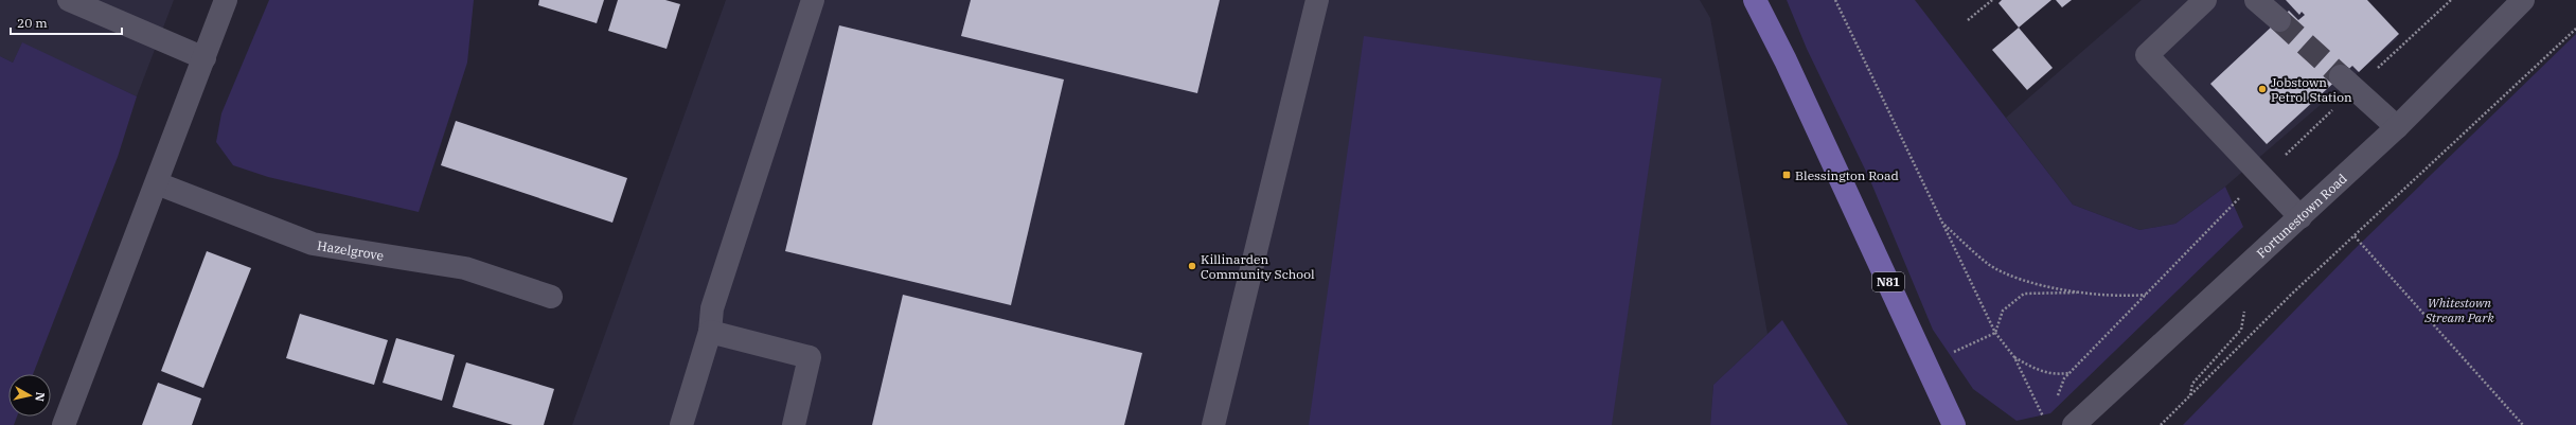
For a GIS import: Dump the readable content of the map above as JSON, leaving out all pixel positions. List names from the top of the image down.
{
  "streets": {
    "main road": ["N81"],
    "street": ["Fortunestown Road", "Hazelgrove"]
  },
  "parks": ["Whitestown Stream Park"],
  "places": {
    "other": ["Jobstown Petrol Station", "Killinarden Community School"],
    "transit": ["Blessington Road"]
  },
  "scale_bar": "20 m",
  "north": "right"
}
